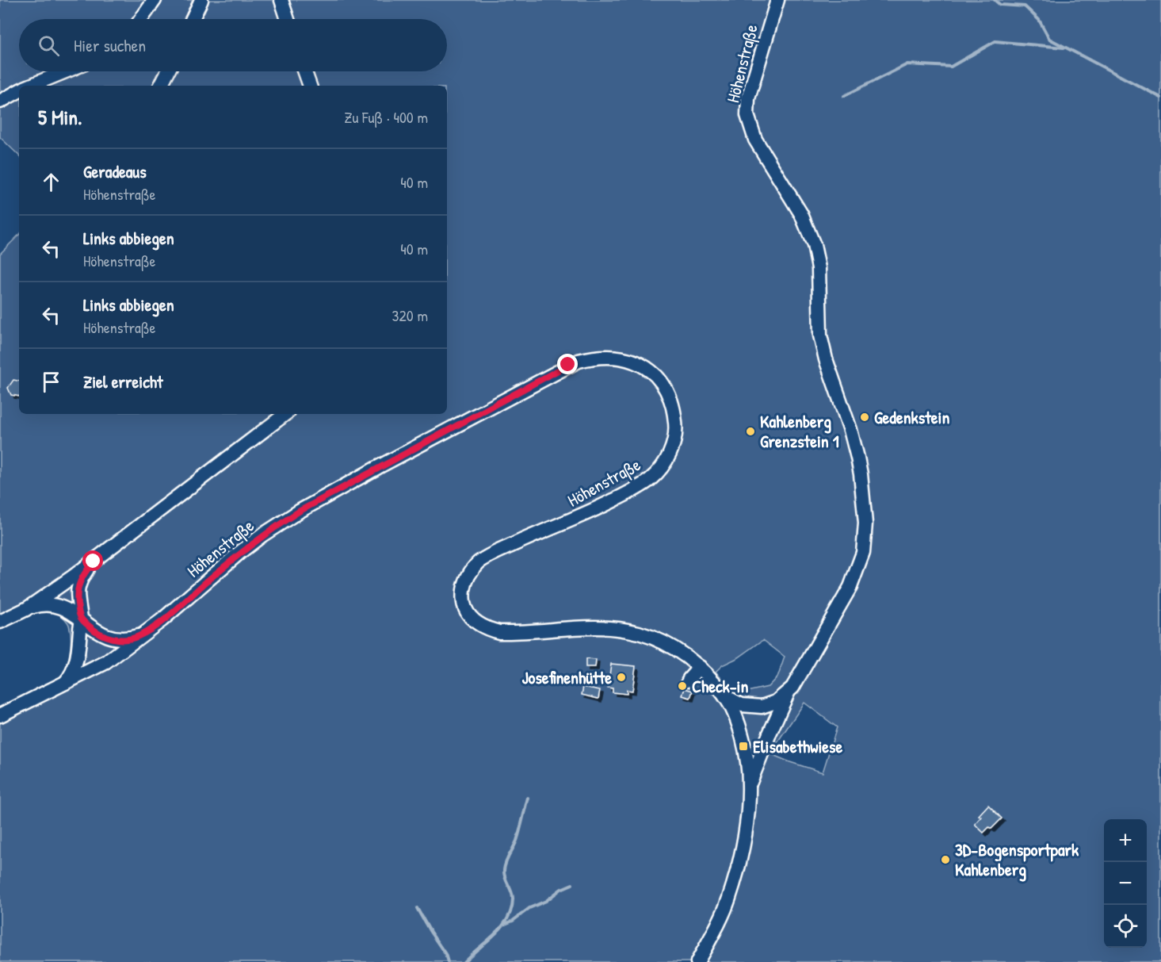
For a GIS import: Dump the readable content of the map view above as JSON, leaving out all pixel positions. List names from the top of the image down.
{
  "streets": {
    "street": ["Höhenstraße"]
  },
  "places": {
    "other": [
      "Gedenkstein",
      "Kahlenberg Grenzstein 1",
      "Josefinenhütte",
      "Check-in",
      "3D-Bogensportpark Kahlenberg"
    ],
    "transit": ["Elisabethwiese"]
  },
  "page": {
    "search": "Hier suchen",
    "heading": ["5 Min.", "Zu Fuß · 400 m"],
    "list": [
      ["Geradeaus", "Höhenstraße", "40 m"],
      ["Links abbiegen", "Höhenstraße", "40 m"],
      ["Links abbiegen", "Höhenstraße", "320 m"],
      "Ziel erreicht"
    ],
    "map_buttons": ["+", "−"]
  }
}
